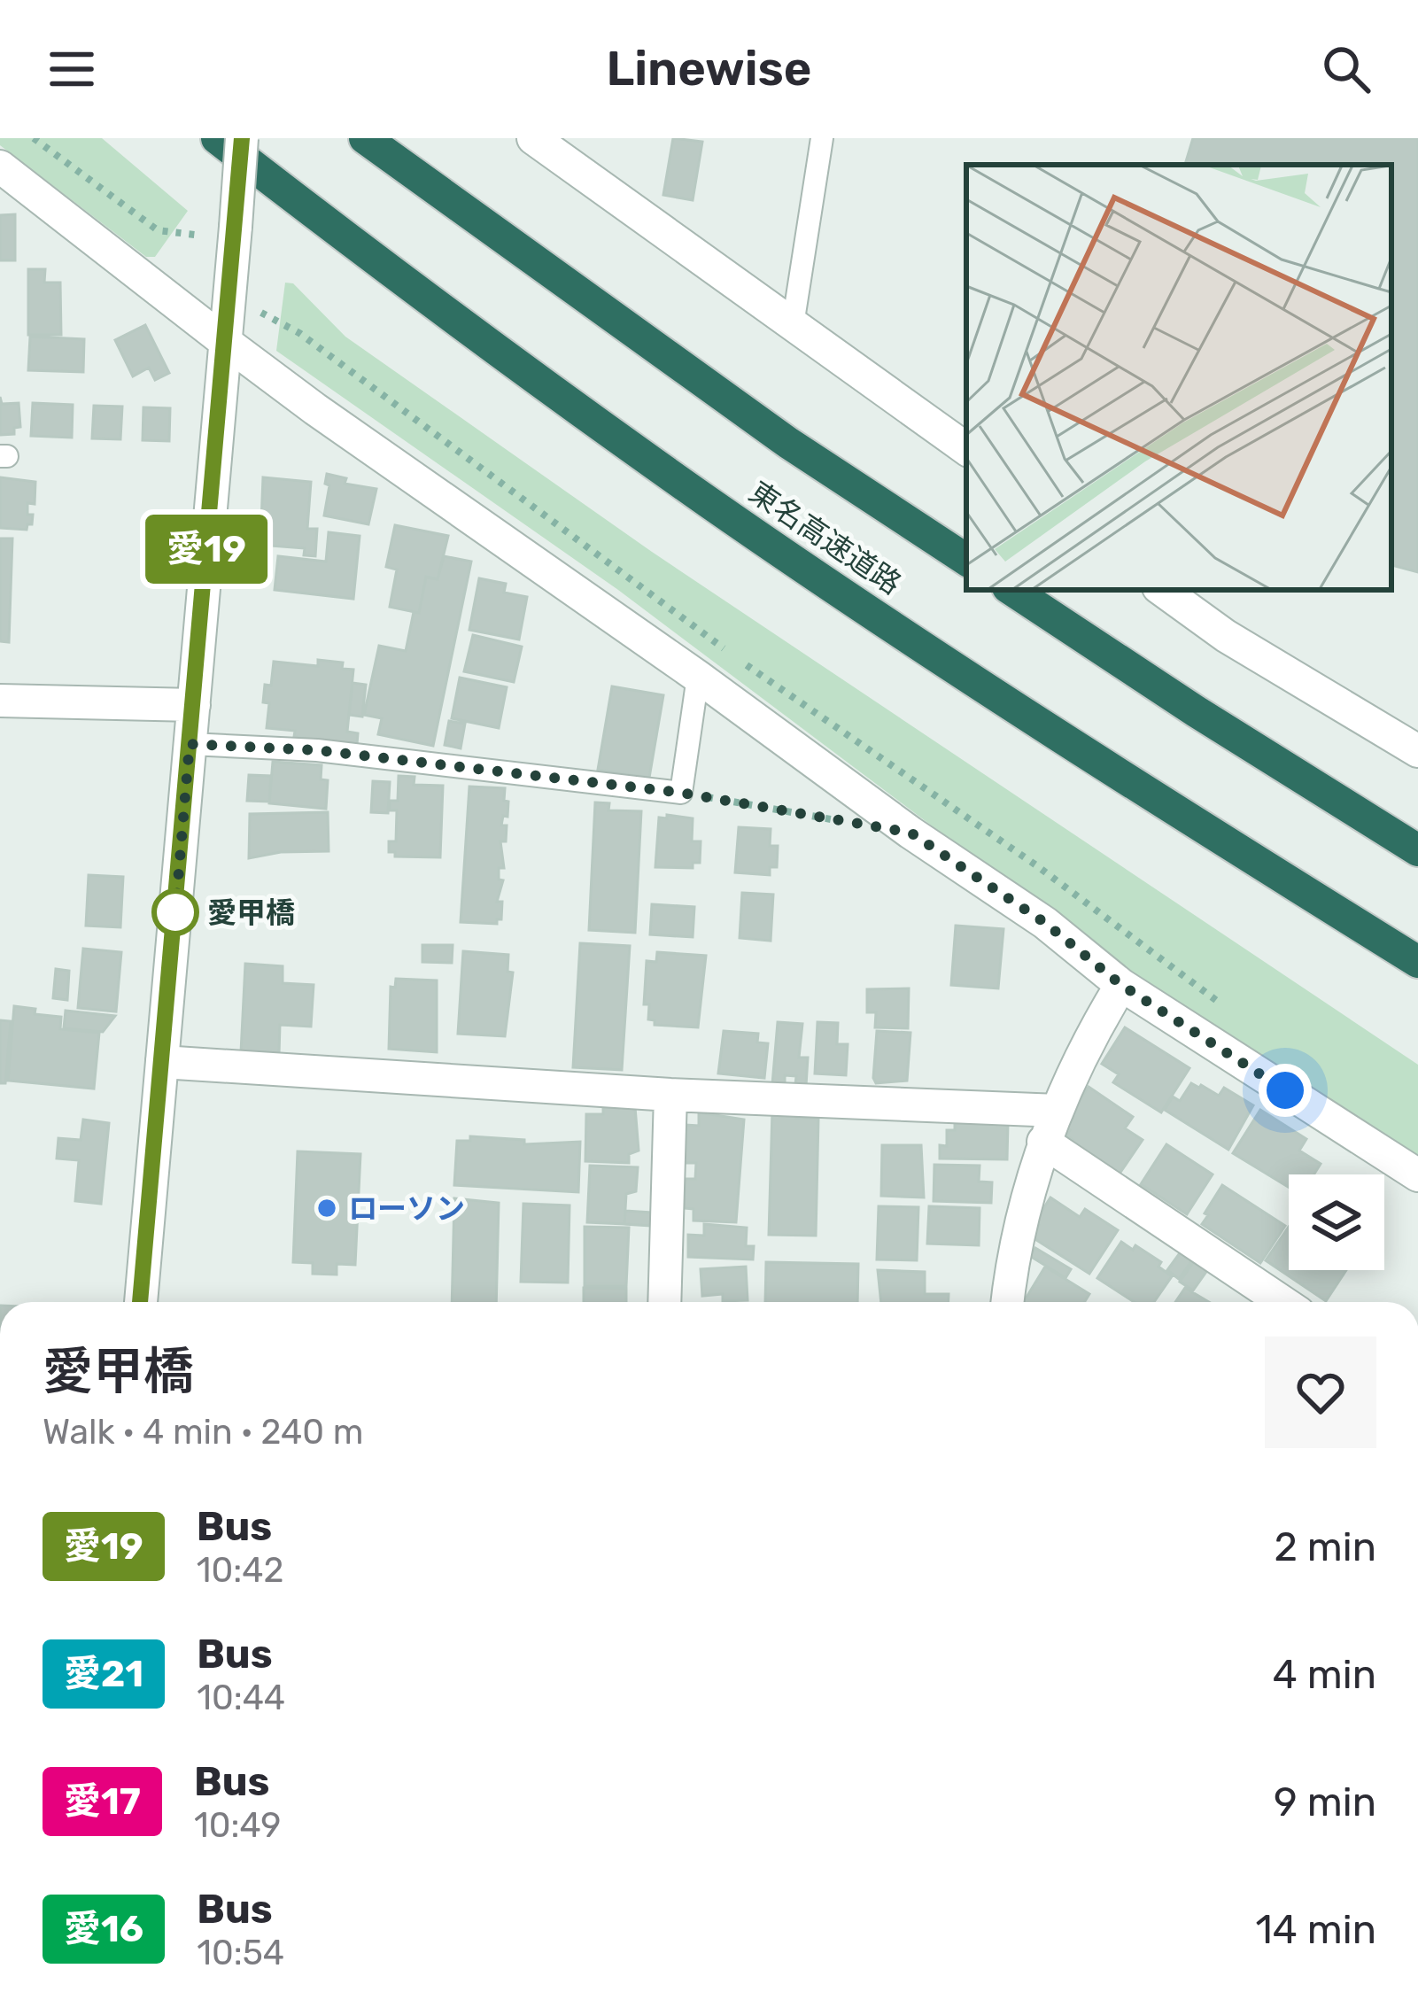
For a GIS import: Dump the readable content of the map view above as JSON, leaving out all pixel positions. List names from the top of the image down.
{
  "streets": {
    "highway": ["東名高速道路"]
  },
  "places": ["愛甲橋", "ローソン"],
  "lines": ["bus line 愛19"],
  "page": {
    "header": "Linewise",
    "on_map": "愛19",
    "heading": ["愛甲橋", "Walk · 4 min · 240 m"],
    "list": [
      {
        "mark": "愛19",
        "name": "Bus",
        "note": "10:42",
        "value": "2 min"
      },
      {
        "mark": "愛21",
        "name": "Bus",
        "note": "10:44",
        "value": "4 min"
      },
      {
        "mark": "愛17",
        "name": "Bus",
        "note": "10:49",
        "value": "9 min"
      },
      {
        "mark": "愛16",
        "name": "Bus",
        "note": "10:54",
        "value": "14 min"
      }
    ]
  }
}
